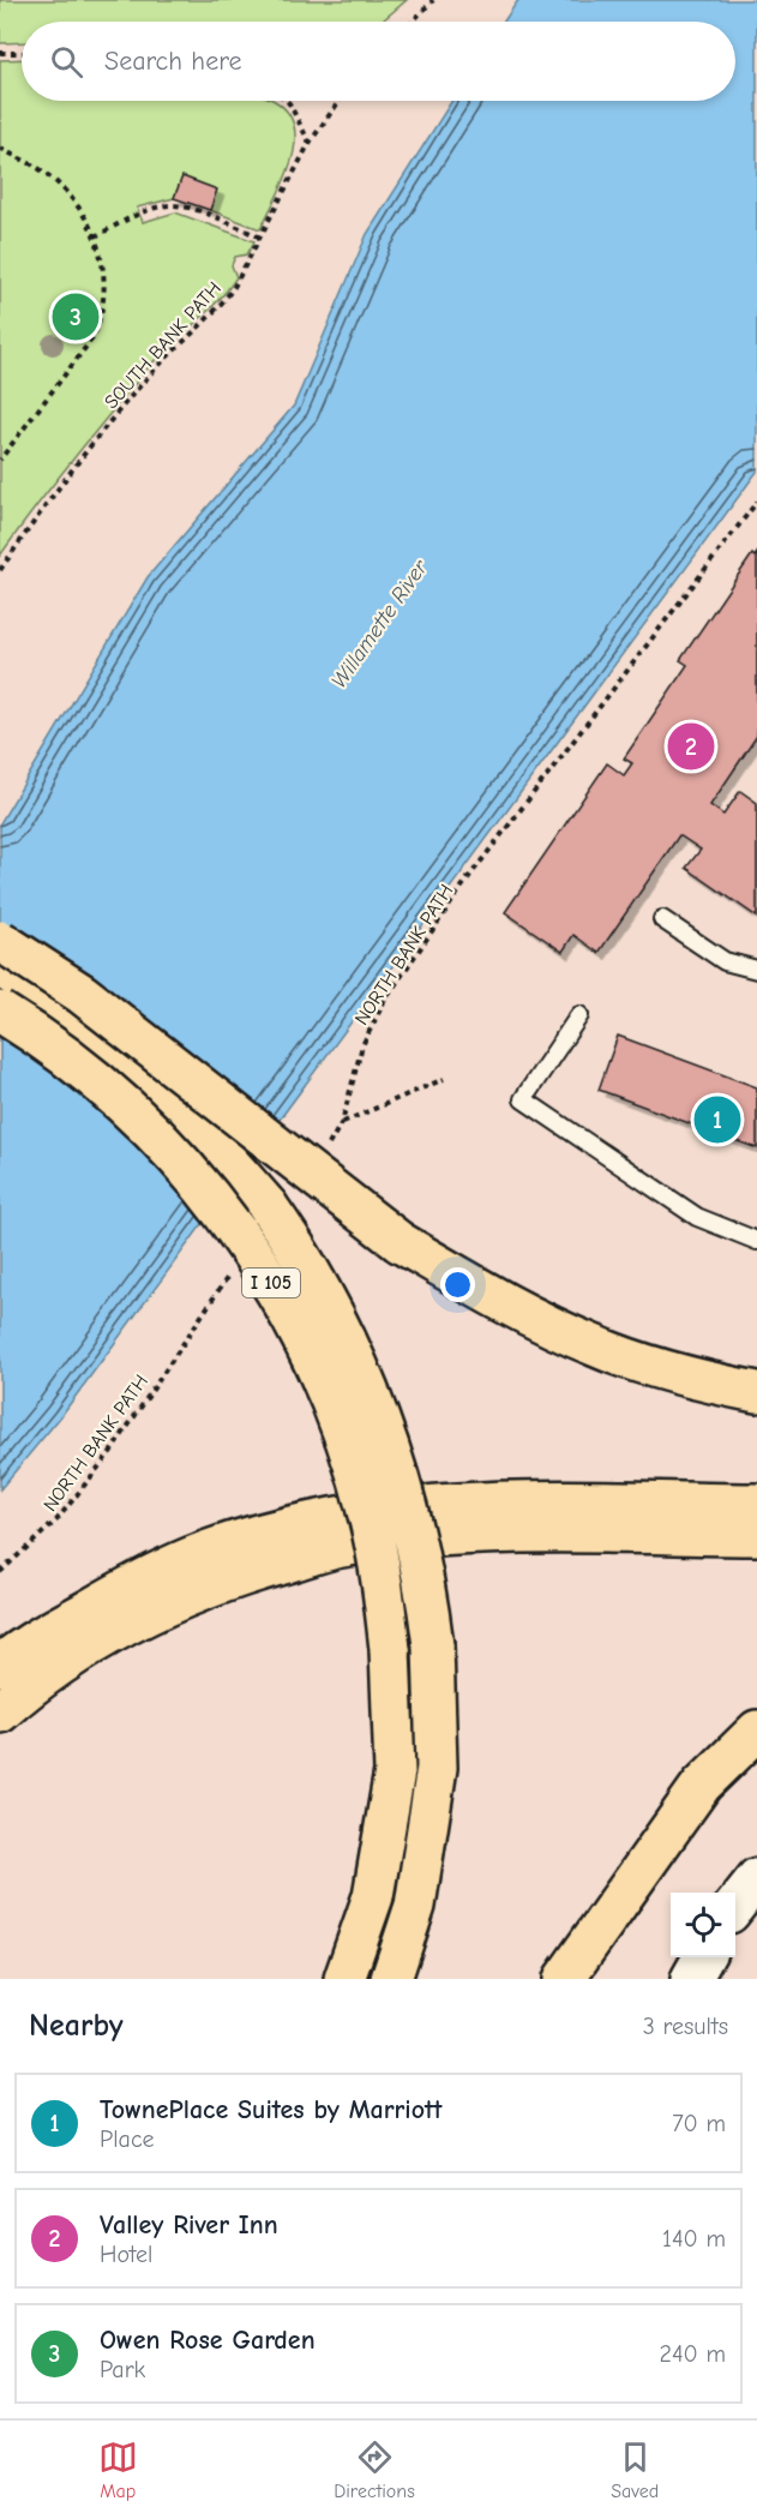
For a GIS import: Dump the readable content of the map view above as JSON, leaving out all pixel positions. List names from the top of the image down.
{
  "streets": {
    "highway": ["I 105"],
    "path": ["SOUTH BANK PATH", "NORTH BANK PATH"]
  },
  "water": ["Willamette River"],
  "page": {
    "search": "Search here",
    "pins": ["3", "2", "1"],
    "heading": ["Nearby", "3 results"],
    "list": [
      {
        "mark": "1",
        "name": "TownePlace Suites by Marriott",
        "note": "Place",
        "value": "70 m"
      },
      {
        "mark": "2",
        "name": "Valley River Inn",
        "note": "Hotel",
        "value": "140 m"
      },
      {
        "mark": "3",
        "name": "Owen Rose Garden",
        "note": "Park",
        "value": "240 m"
      }
    ],
    "nav": ["Map", "Directions", "Saved"]
  }
}
